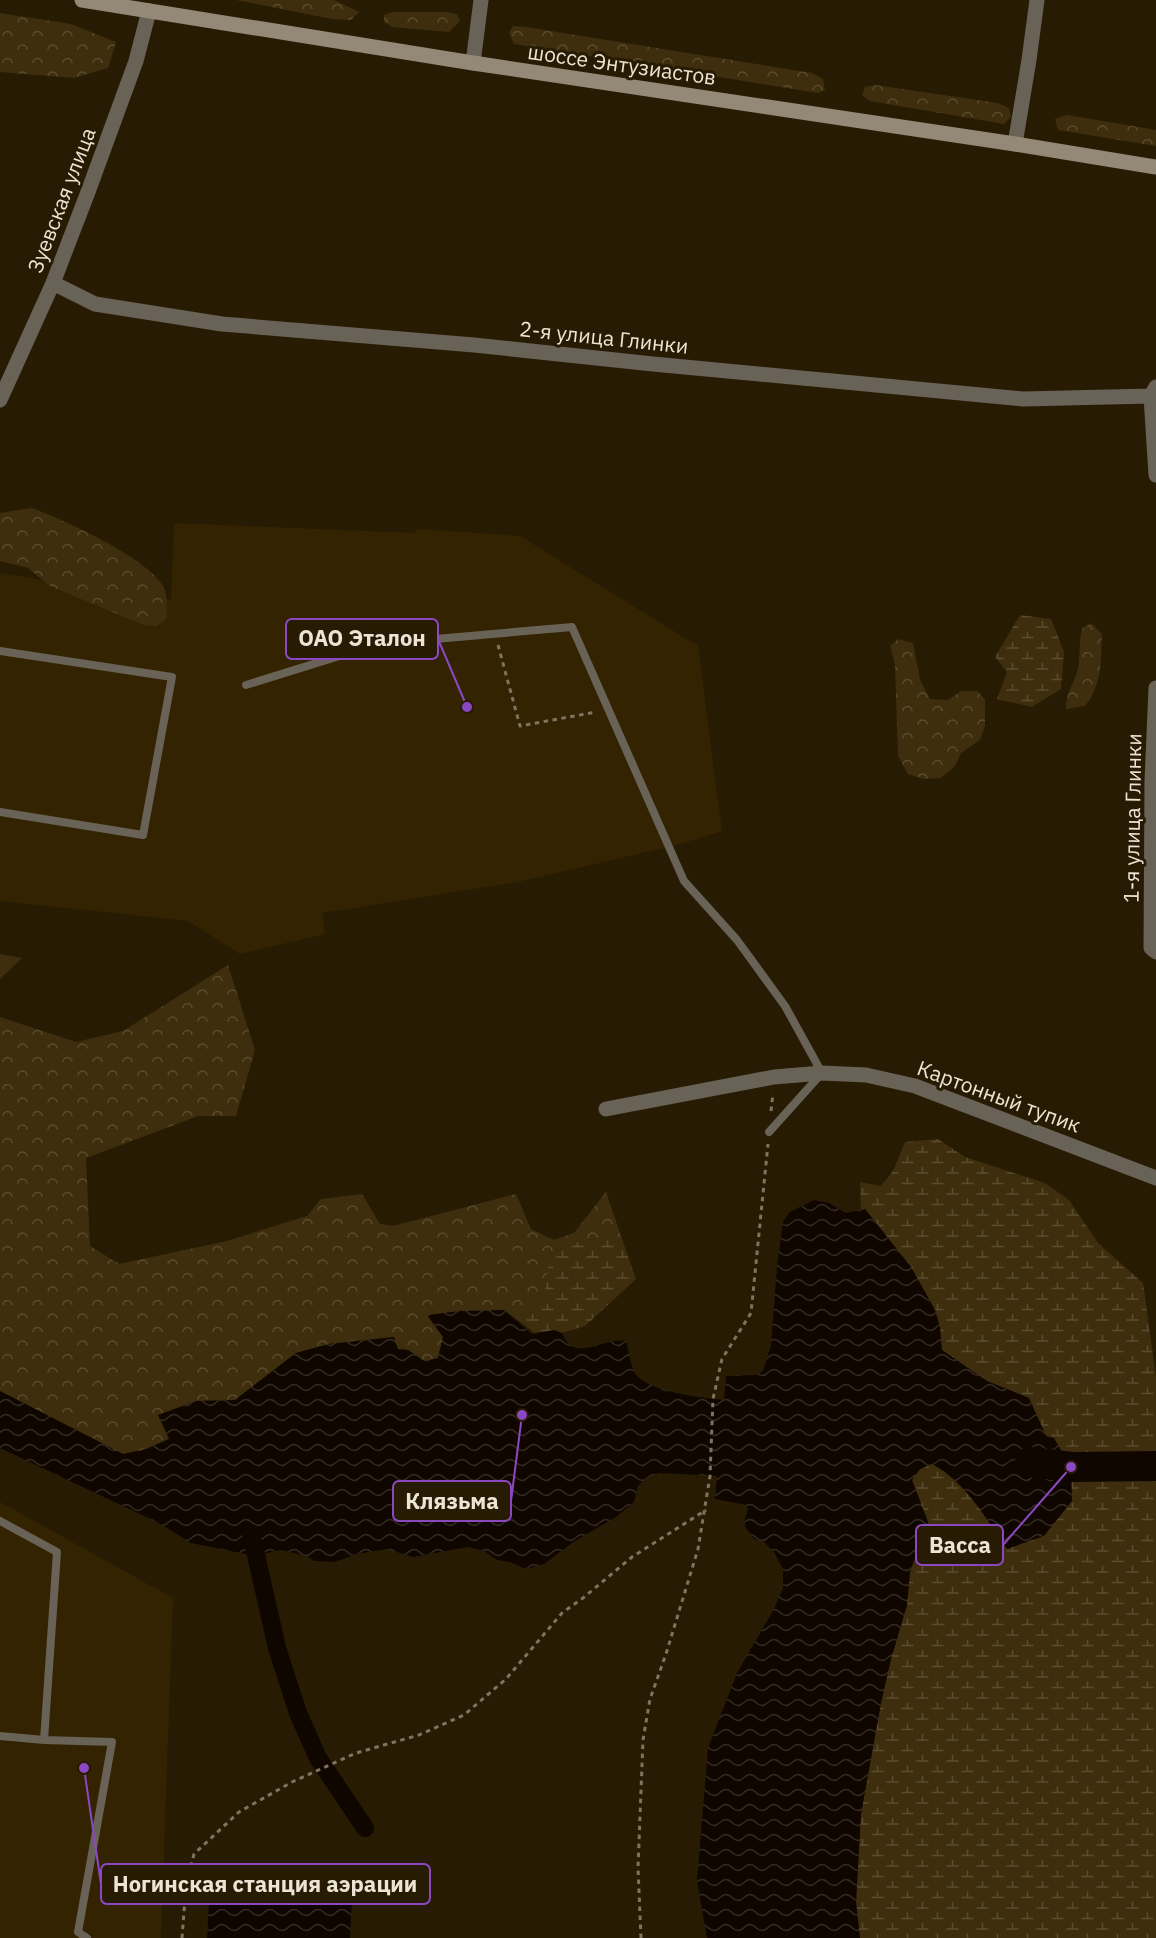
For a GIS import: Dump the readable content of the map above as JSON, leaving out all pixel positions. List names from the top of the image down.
{
  "streets": {
    "main road": ["шоссе Энтузиастов"],
    "street": [
      "Зуевская улица",
      "2-я улица Глинки",
      "1-я улица Глинки",
      "Картонный тупик"
    ]
  },
  "crossings": [
    ["шоссе Энтузиастов", "Зуевская улица"],
    ["Зуевская улица", "2-я улица Глинки"]
  ],
  "places": [
    "ОАО Эталон",
    "Клязьма",
    "Васса",
    "Ногинская станция аэрации"
  ]
}
